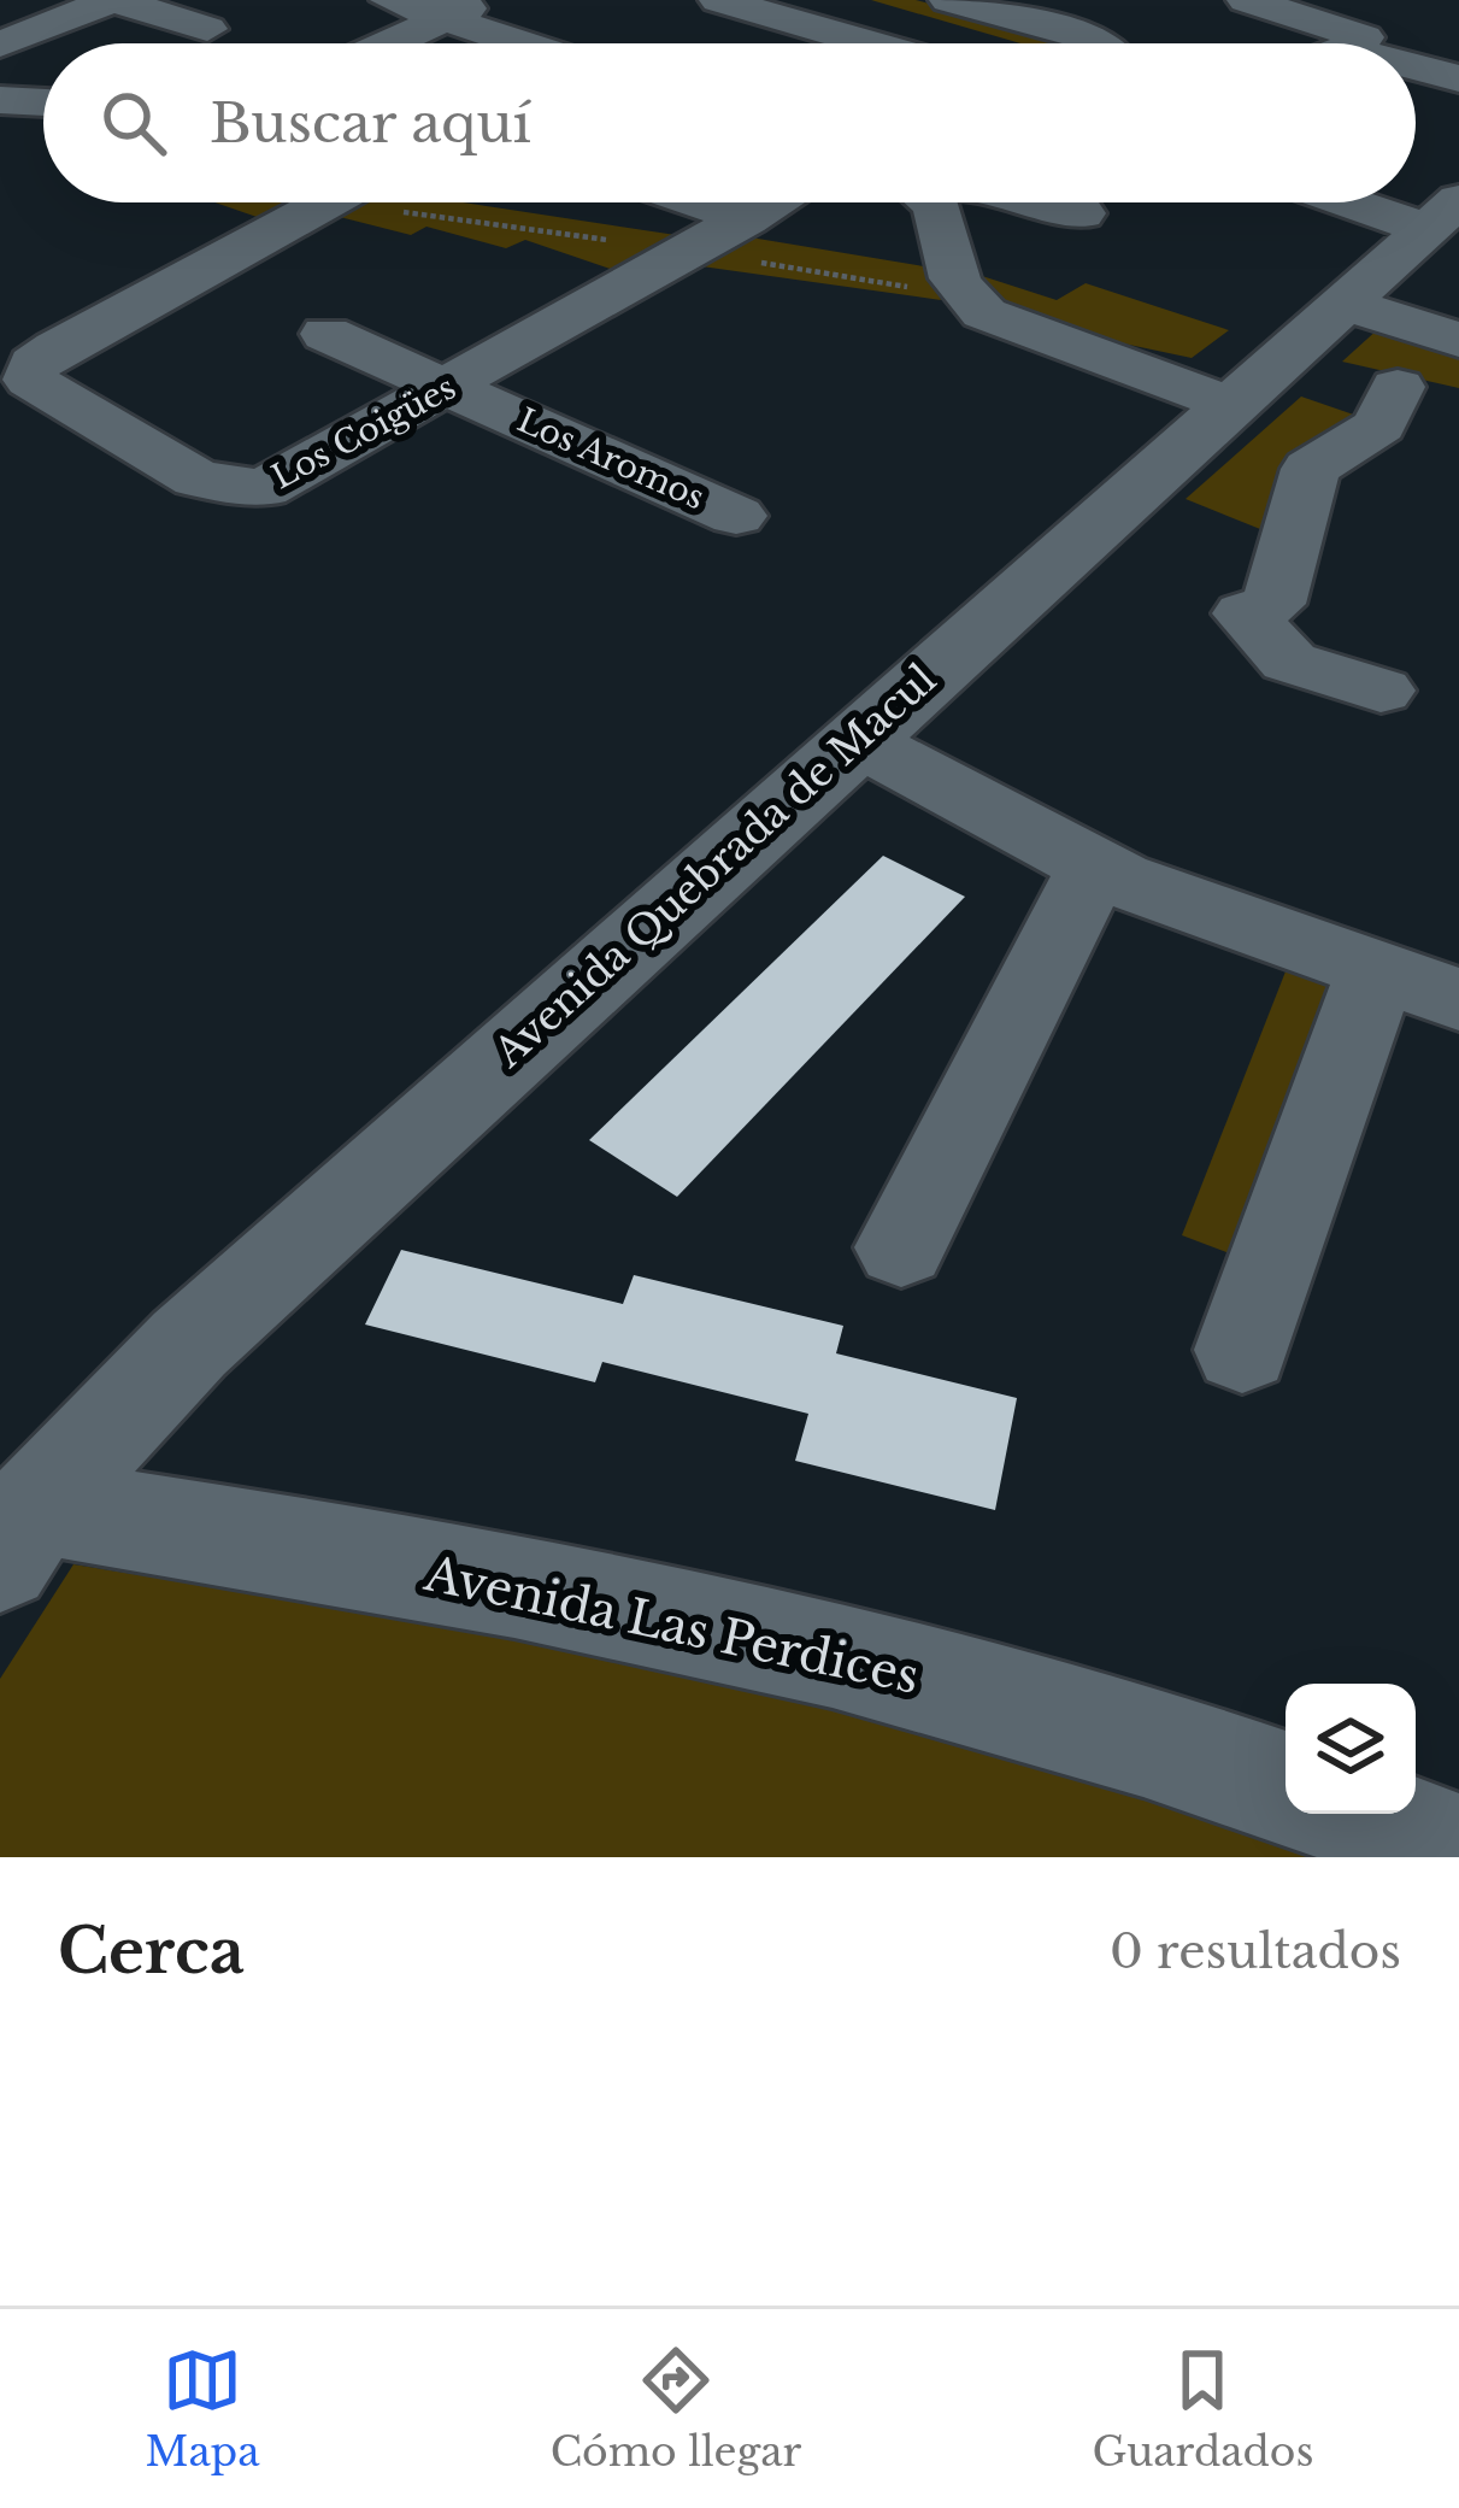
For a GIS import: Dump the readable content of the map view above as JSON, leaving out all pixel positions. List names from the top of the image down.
{
  "streets": {
    "street": [
      "Los Coigües",
      "Los Aromos",
      "Avenida Quebrada de Macul",
      "Avenida Las Perdices"
    ]
  },
  "crossings": [
    ["Los Coigües", "Los Aromos"],
    ["Avenida Quebrada de Macul", "Avenida Las Perdices"]
  ],
  "page": {
    "search": "Buscar aquí",
    "heading": ["Cerca", "0 resultados"],
    "nav": ["Mapa", "Cómo llegar", "Guardados"]
  }
}
